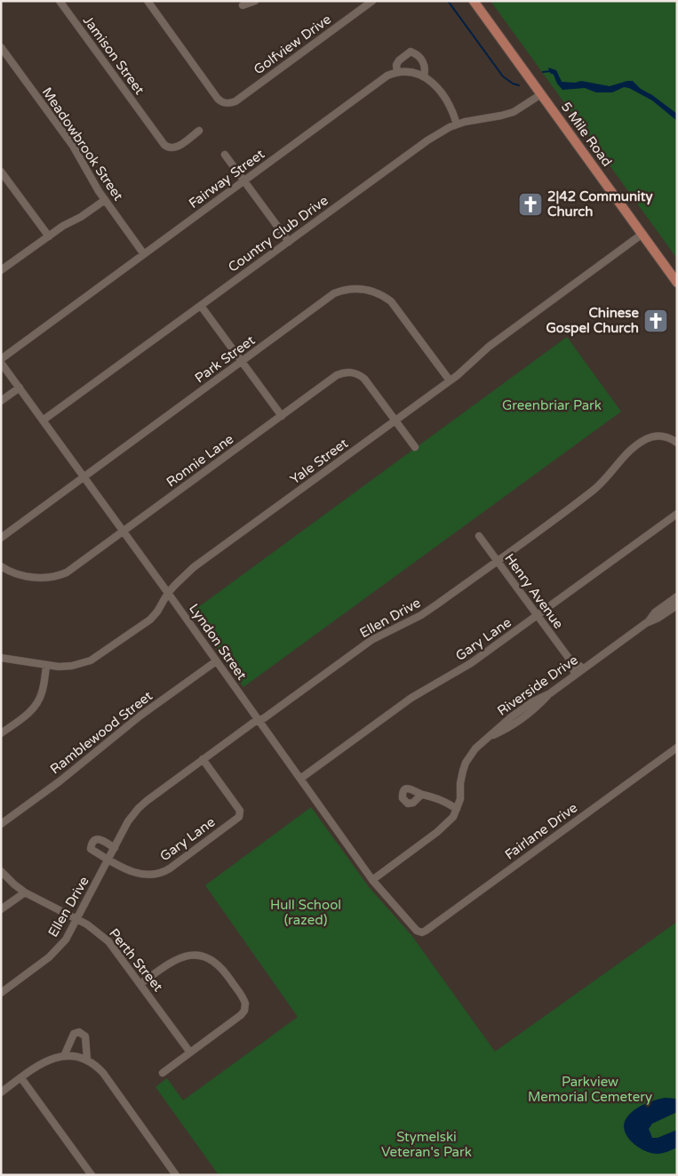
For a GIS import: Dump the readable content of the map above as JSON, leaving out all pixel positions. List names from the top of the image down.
{
  "streets": {
    "main road": ["5 Mile Road"],
    "street": [
      "Golfview Drive",
      "Jamison Street",
      "Meadowbrook Street",
      "Fairway Street",
      "Country Club Drive",
      "Park Street",
      "Ronnie Lane",
      "Yale Street",
      "Henry Avenue",
      "Ellen Drive",
      "Gary Lane",
      "Lyndon Street",
      "Riverside Drive",
      "Ramblewood Street",
      "Fairlane Drive",
      "Perth Street"
    ]
  },
  "crossings": [
    ["5 Mile Road", "Country Club Drive"],
    ["5 Mile Road", "Yale Street"],
    ["Meadowbrook Street", "Fairway Street"],
    ["Country Club Drive", "Lyndon Street"],
    ["Park Street", "Yale Street"],
    ["Park Street", "Lyndon Street"],
    ["Ronnie Lane", "Yale Street"],
    ["Ronnie Lane", "Lyndon Street"],
    ["Yale Street", "Lyndon Street"],
    ["Henry Avenue", "Ellen Drive"],
    ["Henry Avenue", "Gary Lane"],
    ["Henry Avenue", "Riverside Drive"],
    ["Ellen Drive", "Gary Lane"],
    ["Ellen Drive", "Lyndon Street"],
    ["Ellen Drive", "Perth Street"],
    ["Gary Lane", "Lyndon Street"],
    ["Lyndon Street", "Riverside Drive"],
    ["Lyndon Street", "Ramblewood Street"],
    ["Lyndon Street", "Fairlane Drive"]
  ],
  "parks": [
    "Greenbriar Park",
    "Hull School (razed)",
    "Parkview Memorial Cemetery",
    "Stymelski Veteran's Park"
  ],
  "places": {
    "church": ["2|42 Community Church", "Chinese Gospel Church"]
  }
}
